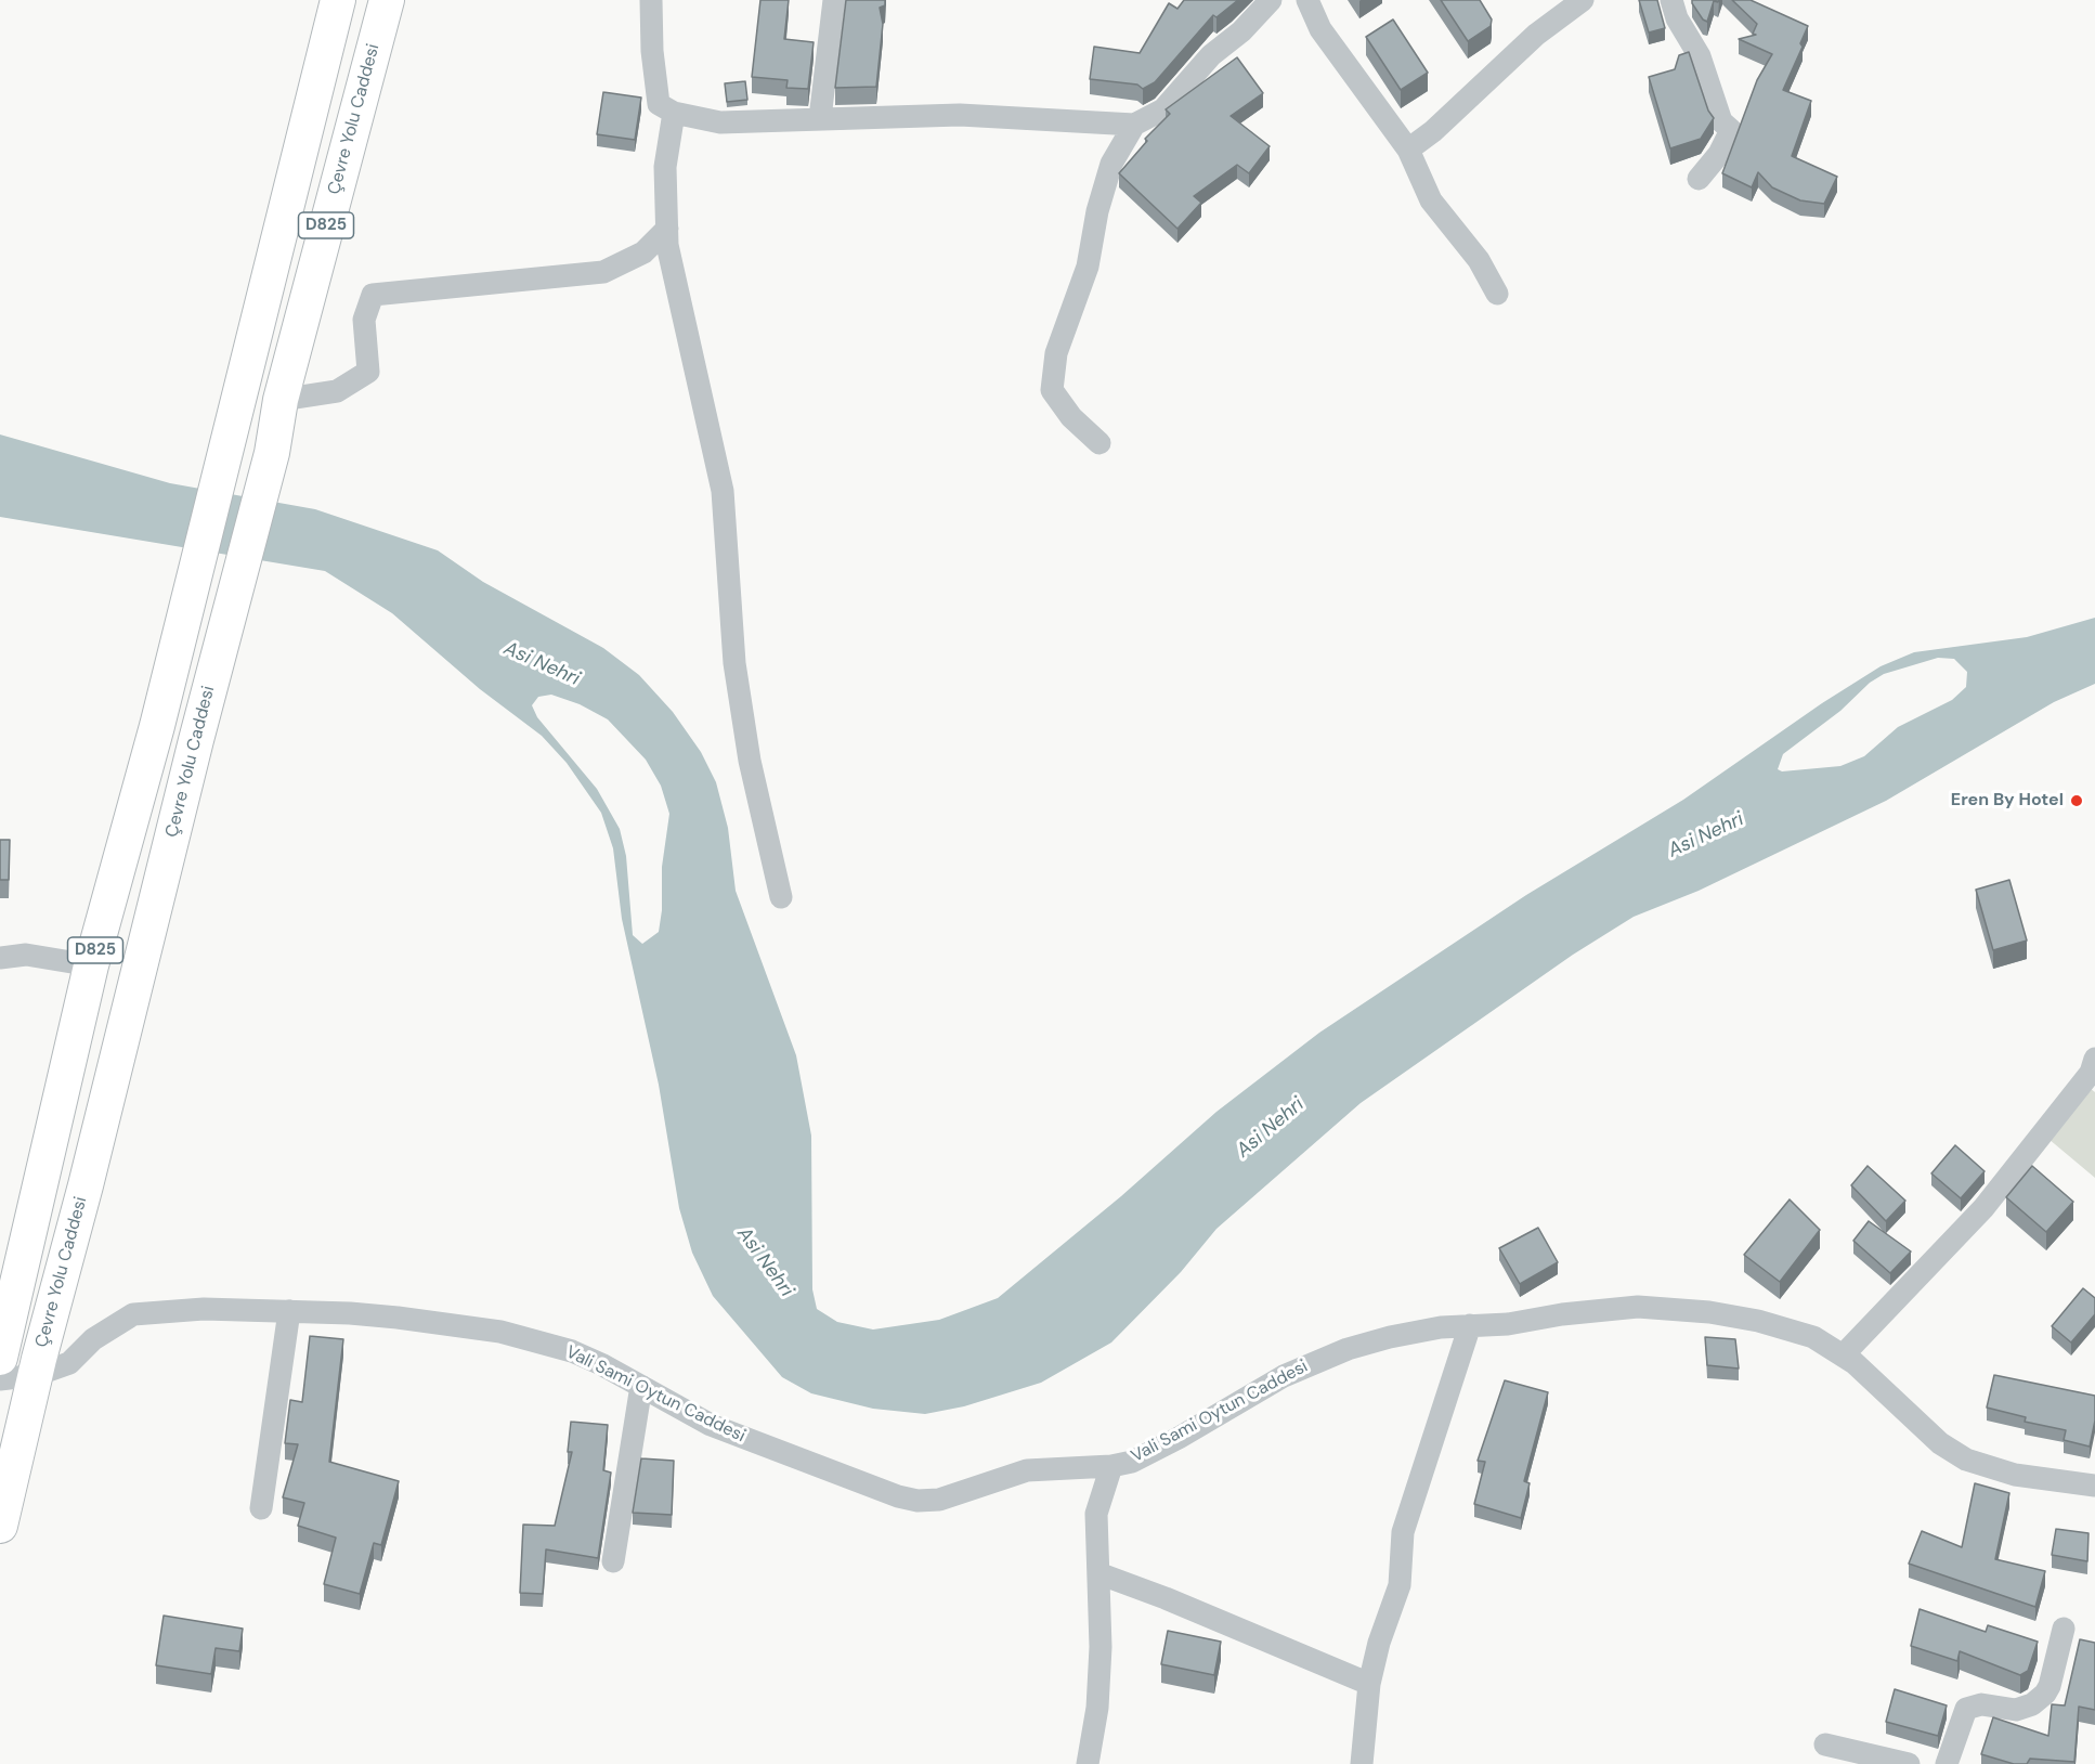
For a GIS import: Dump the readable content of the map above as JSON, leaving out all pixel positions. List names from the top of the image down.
{
  "streets": {
    "highway": ["Çevre Yolu Caddesi", "D825"],
    "street": ["Vali Sami Oytun Caddesi"]
  },
  "crossings": [
    ["Çevre Yolu Caddesi", "Vali Sami Oytun Caddesi"]
  ],
  "water": ["Asi Nehri"],
  "places": ["Eren By Hotel"]
}
